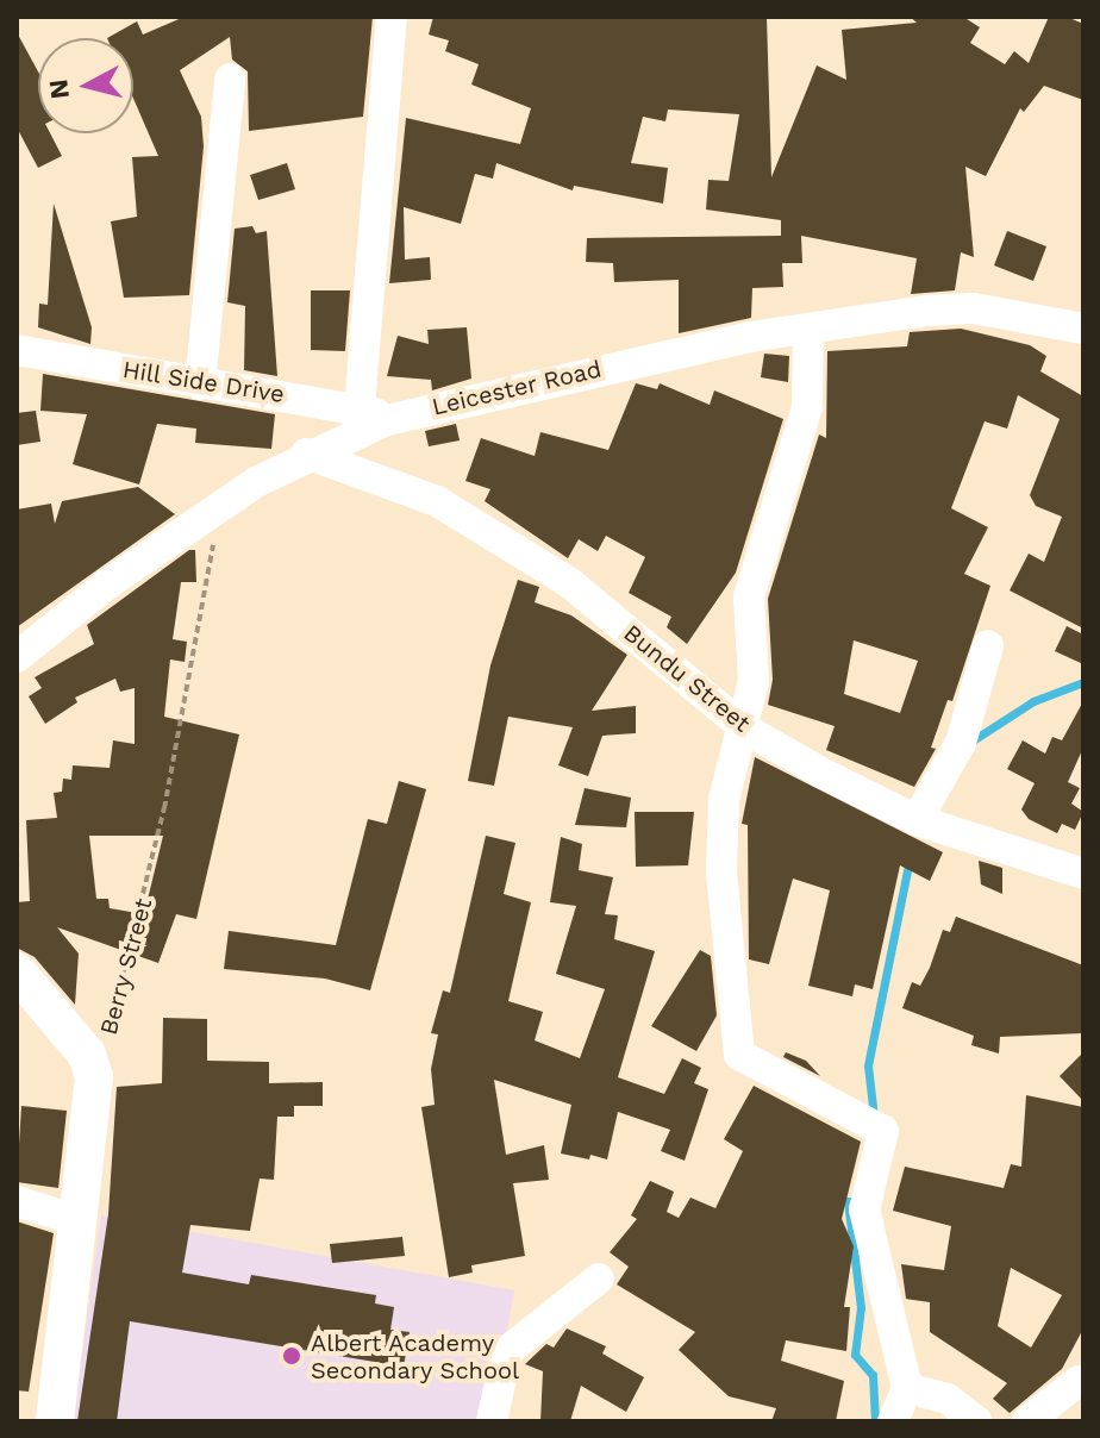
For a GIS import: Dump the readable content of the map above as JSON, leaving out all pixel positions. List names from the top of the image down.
{
  "streets": {
    "street": ["Hill Side Drive", "Leicester Road", "Bundu Street"],
    "path": ["Berry Street"]
  },
  "crossings": [
    ["Hill Side Drive", "Leicester Road"],
    ["Leicester Road", "Bundu Street"],
    ["Leicester Road", "Berry Street"]
  ],
  "places": ["Albert Academy Secondary School"],
  "north": "left"
}
